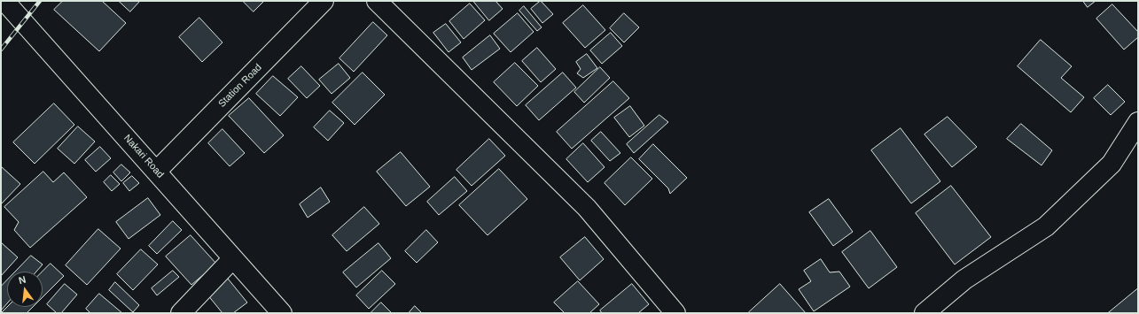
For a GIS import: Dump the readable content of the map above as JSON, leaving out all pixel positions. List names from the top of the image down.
{
  "streets": {
    "street": ["Station Road", "Nakari Road"]
  },
  "crossings": [
    ["Station Road", "Nakari Road"]
  ],
  "north": "top"
}
